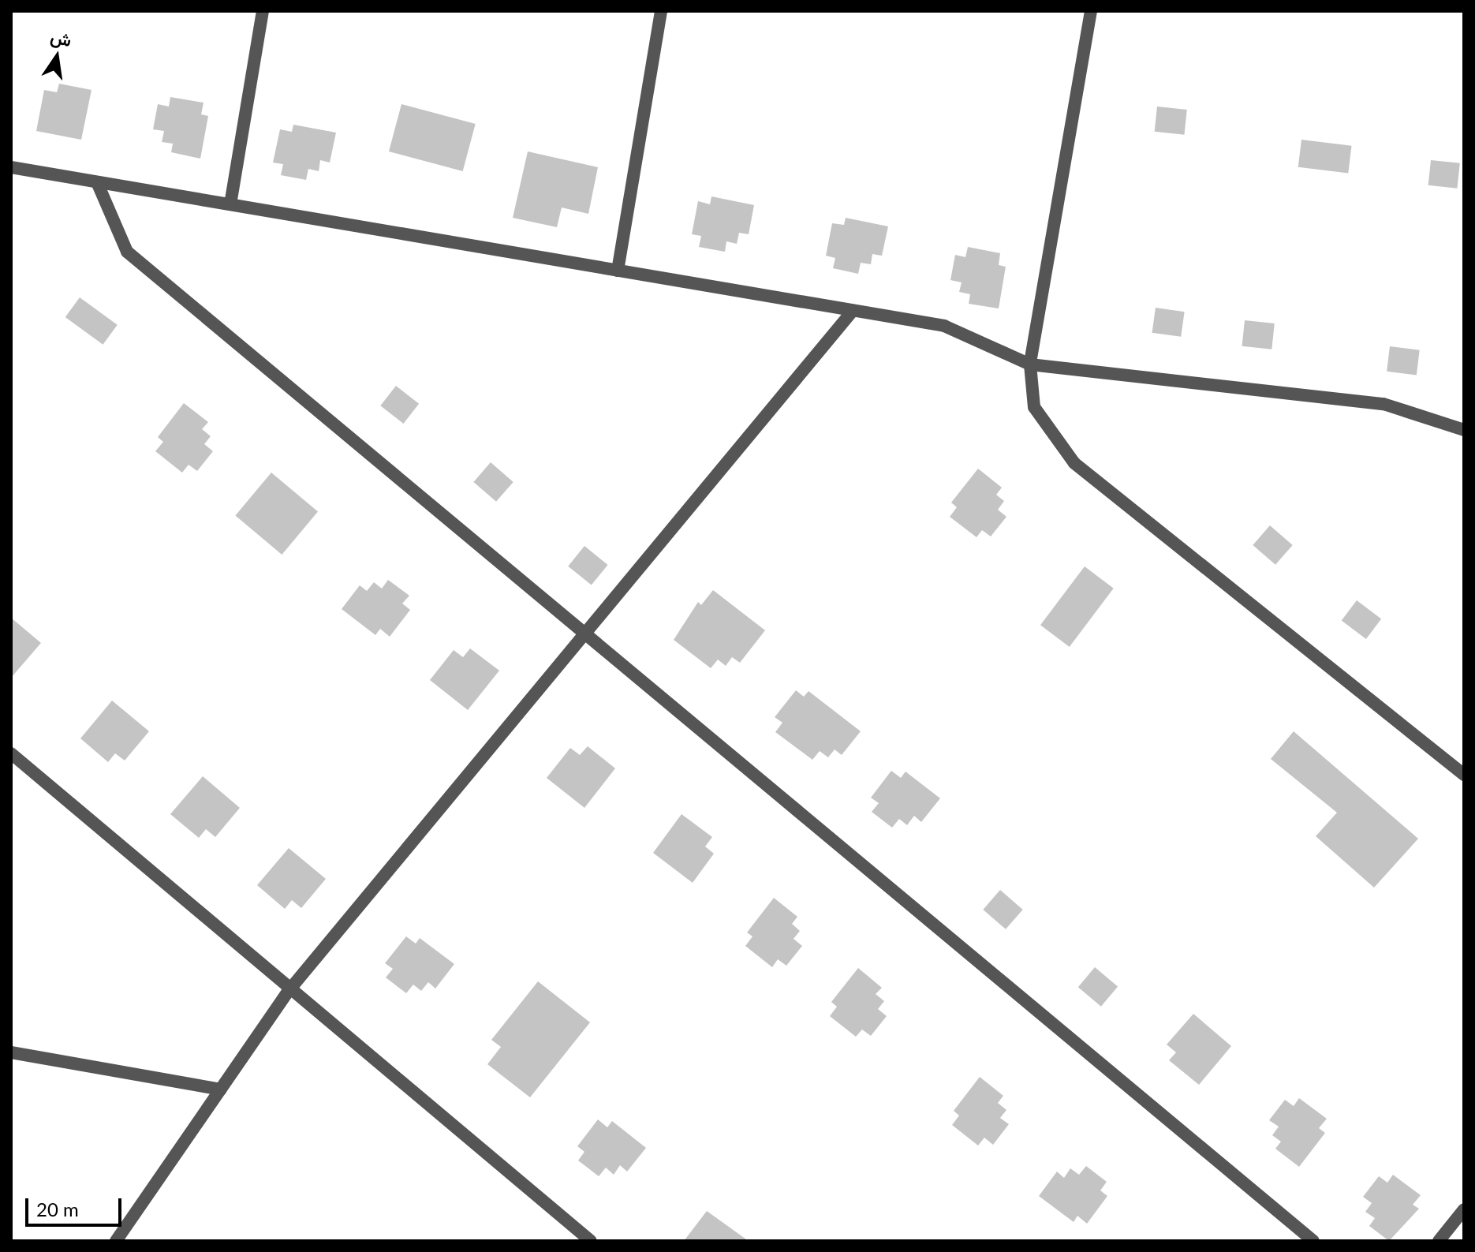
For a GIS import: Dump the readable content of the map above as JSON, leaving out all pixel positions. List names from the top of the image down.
{
  "scale_bar": "20 m",
  "north": "top"
}
